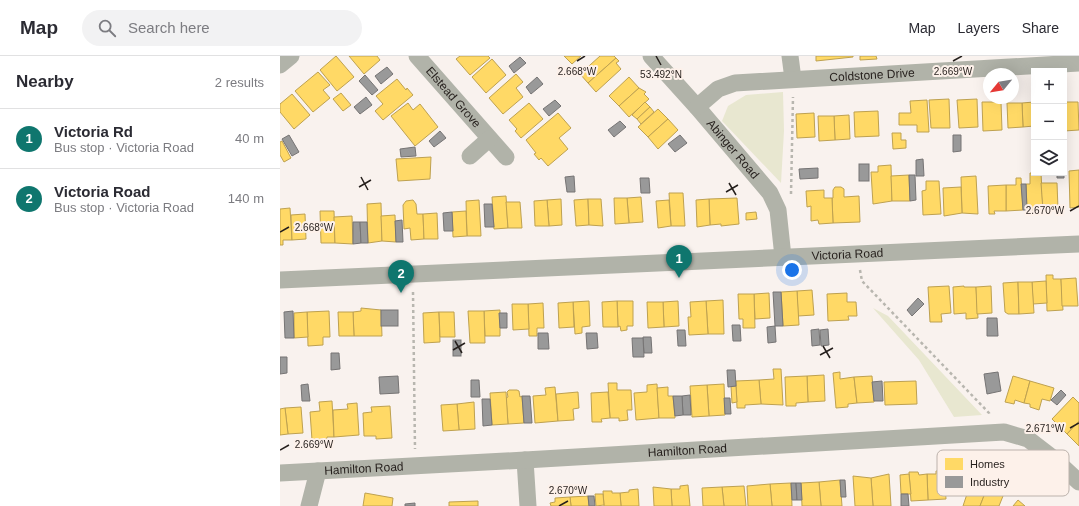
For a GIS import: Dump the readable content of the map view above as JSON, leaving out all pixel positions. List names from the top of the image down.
{
  "streets": {
    "street": [
      "Coldstone Drive",
      "Elstead Grove",
      "Abinger Road",
      "Victoria Road",
      "Hamilton Road"
    ]
  },
  "crossings": [
    ["Coldstone Drive", "Abinger Road"],
    ["Abinger Road", "Victoria Road"]
  ],
  "legend": ["Homes", "Industry"],
  "north": "bottom left",
  "page": {
    "header": "Map",
    "search": "Search here",
    "nav": ["Map", "Layers", "Share"],
    "heading": ["Nearby", "2 results"],
    "map_buttons": ["+", "−"],
    "list": [
      {
        "mark": "1",
        "name": "Victoria Rd",
        "note": "Bus stop · Victoria Road",
        "value": "40 m"
      },
      {
        "mark": "2",
        "name": "Victoria Road",
        "note": "Bus stop · Victoria Road",
        "value": "140 m"
      }
    ],
    "pins": ["1", "2"]
  },
  "coordinates": [
    "2.668°W",
    "2.669°W",
    "53.492°N",
    "2.670°W",
    "2.671°W"
  ]
}
